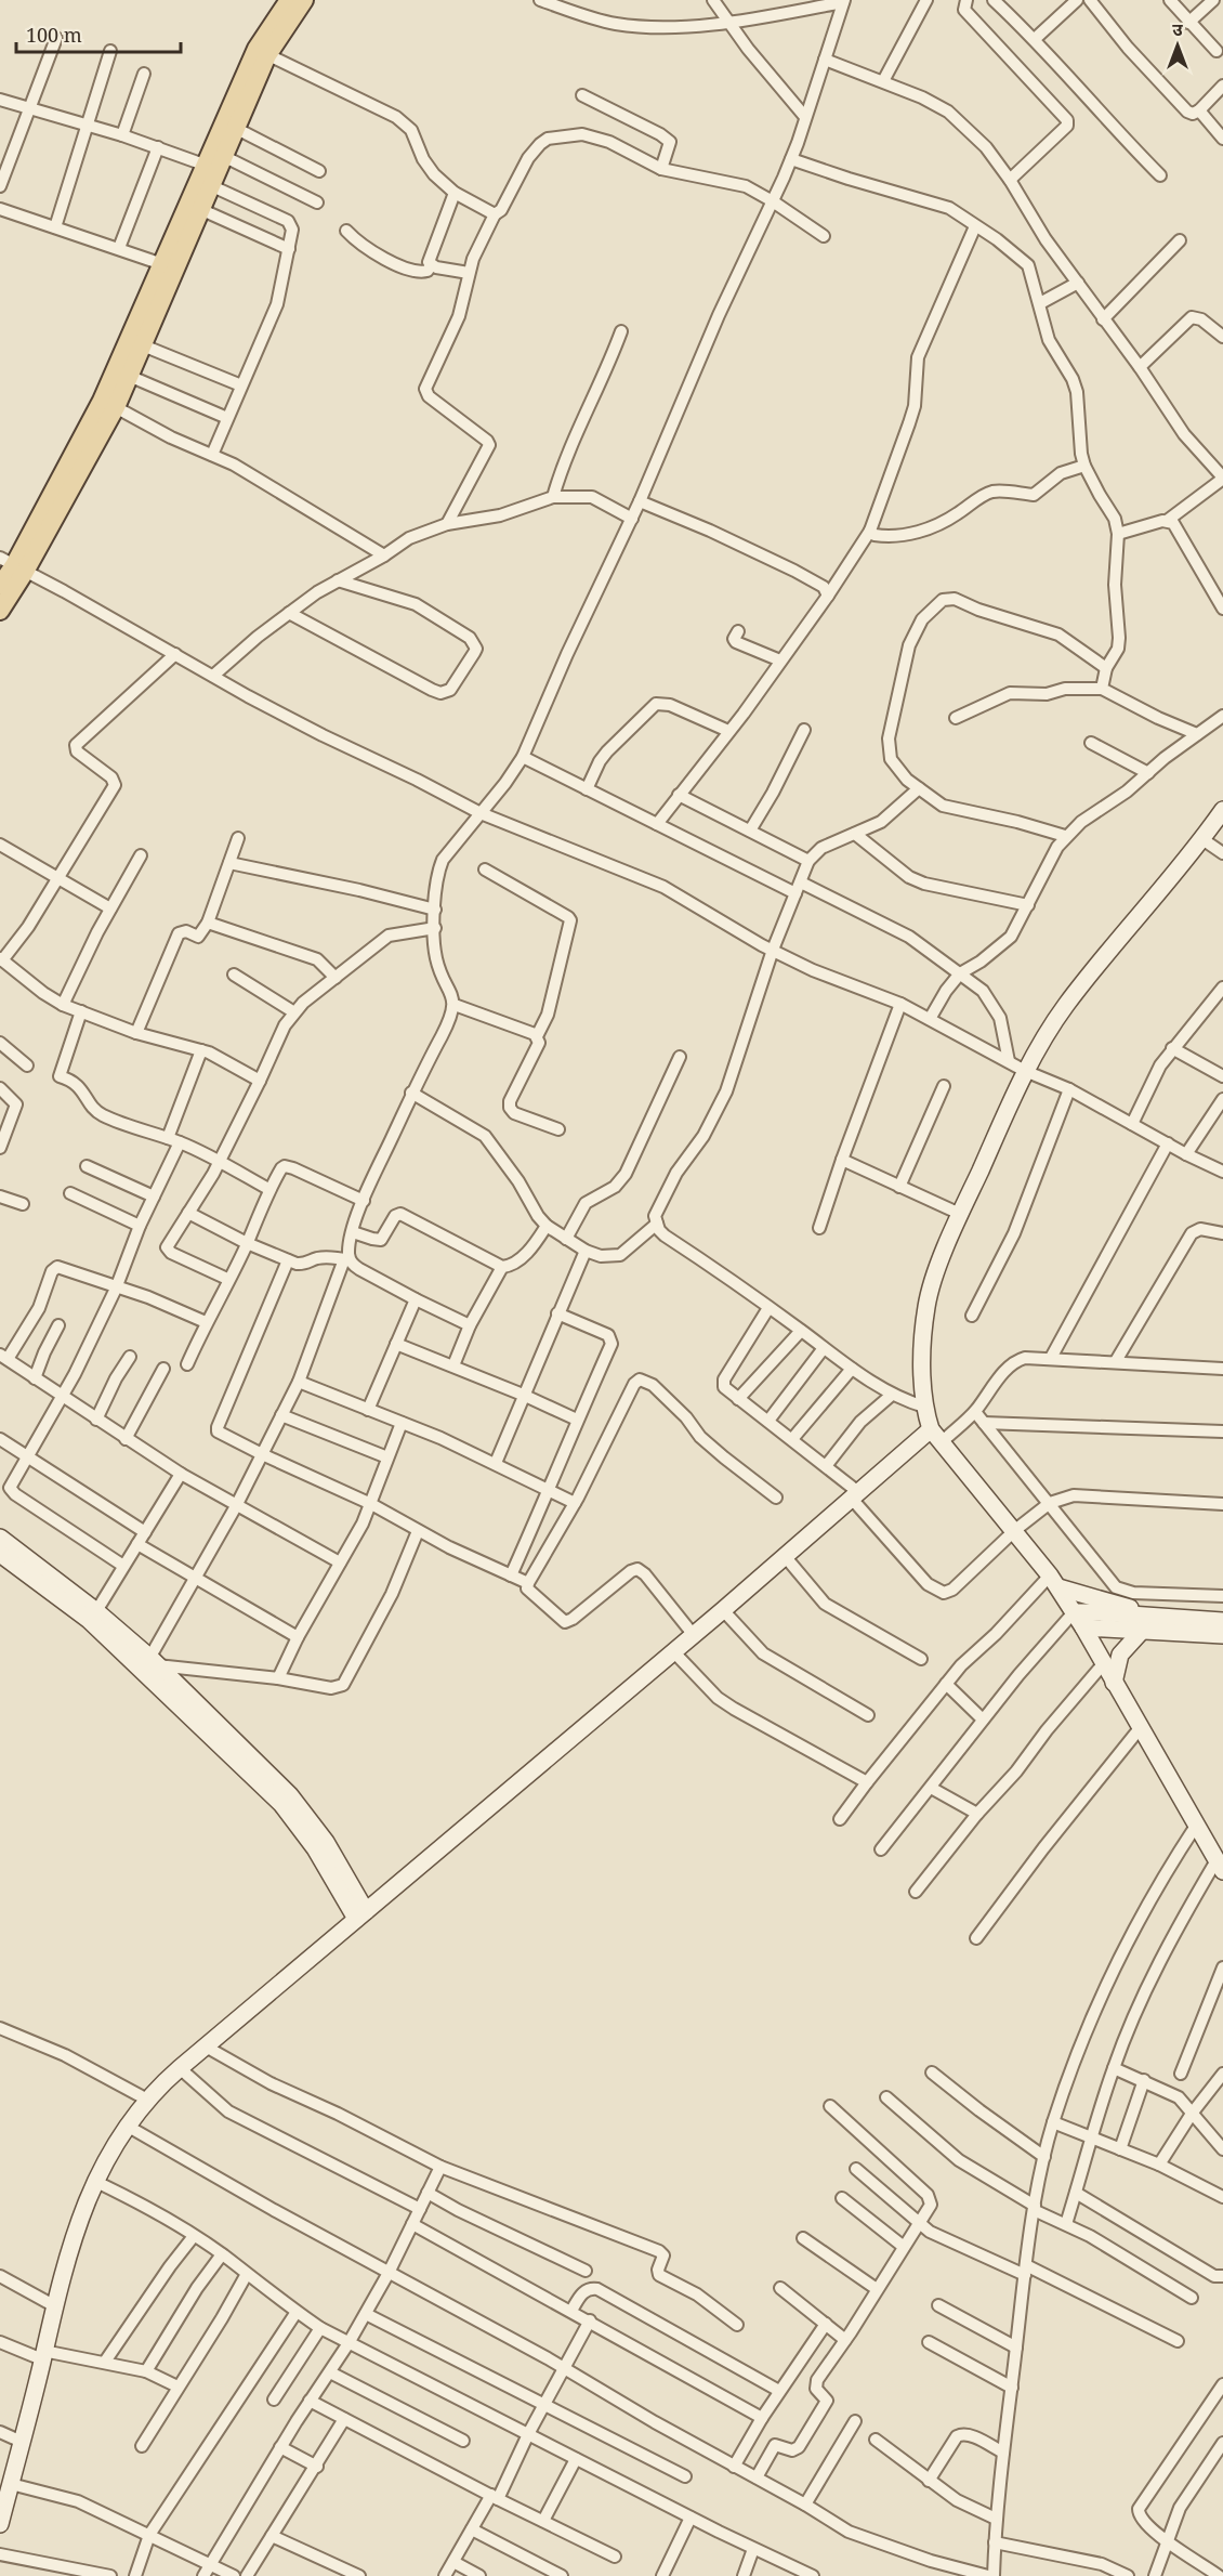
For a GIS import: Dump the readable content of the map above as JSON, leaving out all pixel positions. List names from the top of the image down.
{
  "scale_bar": "100 m",
  "north": "top"
}
